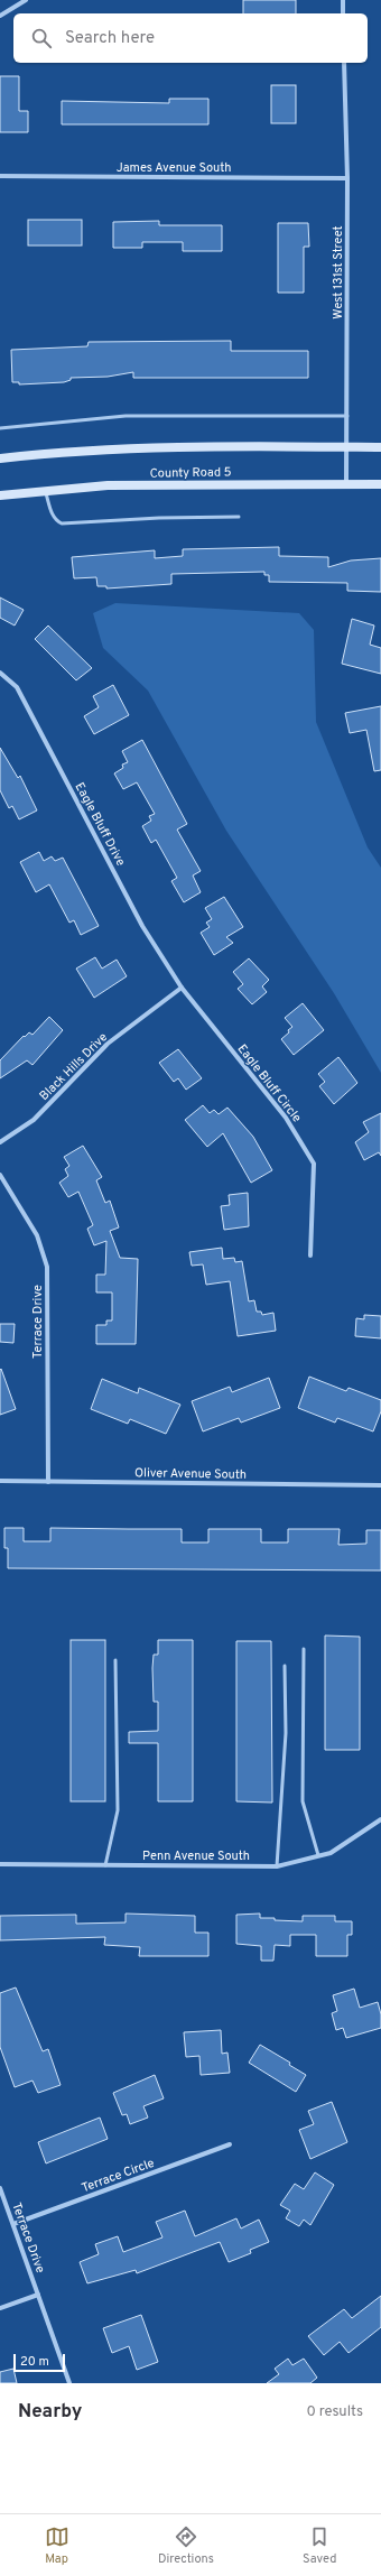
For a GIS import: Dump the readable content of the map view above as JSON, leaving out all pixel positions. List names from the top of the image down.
{
  "streets": {
    "main road": ["County Road 5"],
    "street": [
      "James Avenue South",
      "West 131st Street",
      "Eagle Bluff Drive",
      "Black Hills Drive",
      "Eagle Bluff Circle",
      "Terrace Drive",
      "Oliver Avenue South",
      "Penn Avenue South",
      "Terrace Circle"
    ]
  },
  "crossings": [
    ["James Avenue South", "West 131st Street"],
    ["West 131st Street", "County Road 5"],
    ["Eagle Bluff Drive", "Black Hills Drive"],
    ["Eagle Bluff Drive", "Eagle Bluff Circle"],
    ["Black Hills Drive", "Eagle Bluff Circle"],
    ["Terrace Drive", "Oliver Avenue South"],
    ["Terrace Drive", "Terrace Circle"]
  ],
  "scale_bar": "20 m",
  "page": {
    "search": "Search here",
    "scale": "20 m",
    "heading": ["Nearby", "0 results"],
    "nav": ["Map", "Directions", "Saved"]
  }
}
